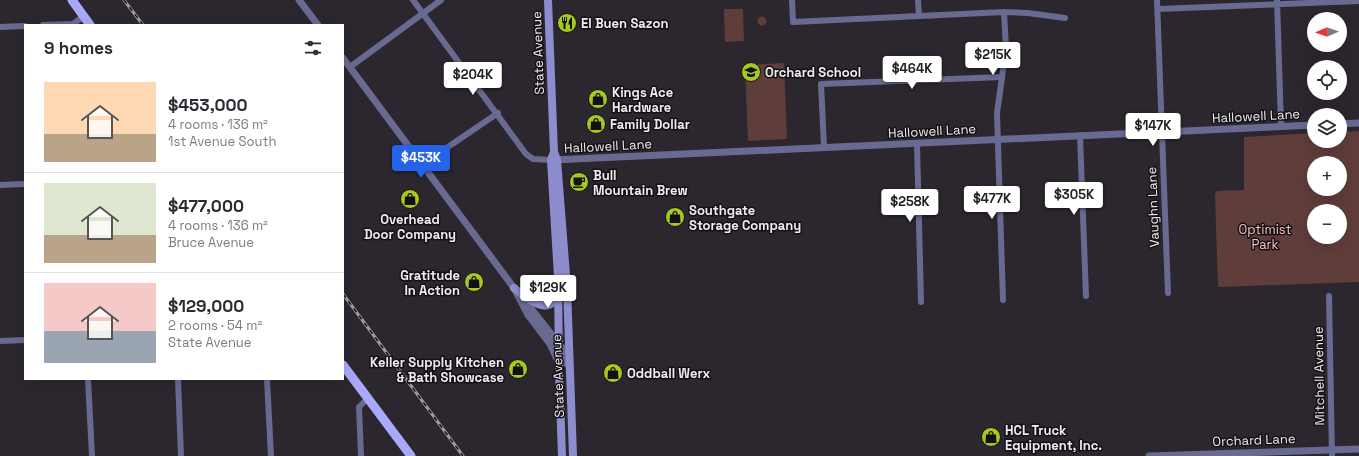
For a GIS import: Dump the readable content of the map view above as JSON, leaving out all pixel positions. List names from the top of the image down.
{
  "streets": {
    "main road": ["State Avenue"],
    "street": [
      "Hallowell Lane",
      "Vaughn Lane",
      "Mitchell Avenue",
      "Orchard Lane"
    ]
  },
  "crossings": [
    ["State Avenue", "Hallowell Lane"],
    ["Hallowell Lane", "Vaughn Lane"],
    ["Mitchell Avenue", "Orchard Lane"]
  ],
  "parks": ["Optimist Park"],
  "places": {
    "restaurant": ["El Buen Sazon"],
    "school or university": ["Orchard School"],
    "shop": [
      "Kings Ace Hardware",
      "Family Dollar",
      "Overhead Door Company",
      "Southgate Storage Company",
      "Gratitude In Action",
      "Keller Supply Kitchen & Bath Showcase",
      "Oddball Werx",
      "HCL Truck Equipment, Inc."
    ],
    "cafe": ["Bull Mountain Brew"]
  },
  "north": "left",
  "page": {
    "map_buttons": ["+", "−"],
    "heading": "9 homes",
    "price": [
      "$215K",
      "$464K",
      "$204K",
      "$147K",
      "$453K",
      "$305K",
      "$477K",
      "$258K",
      "$129K"
    ],
    "list": [
      {
        "name": "$453,000",
        "note": "4 rooms · 136 m² · 1st Avenue South"
      },
      {
        "name": "$477,000",
        "note": "4 rooms · 136 m² · Bruce Avenue"
      },
      {
        "name": "$129,000",
        "note": "2 rooms · 54 m² · State Avenue"
      }
    ]
  }
}
